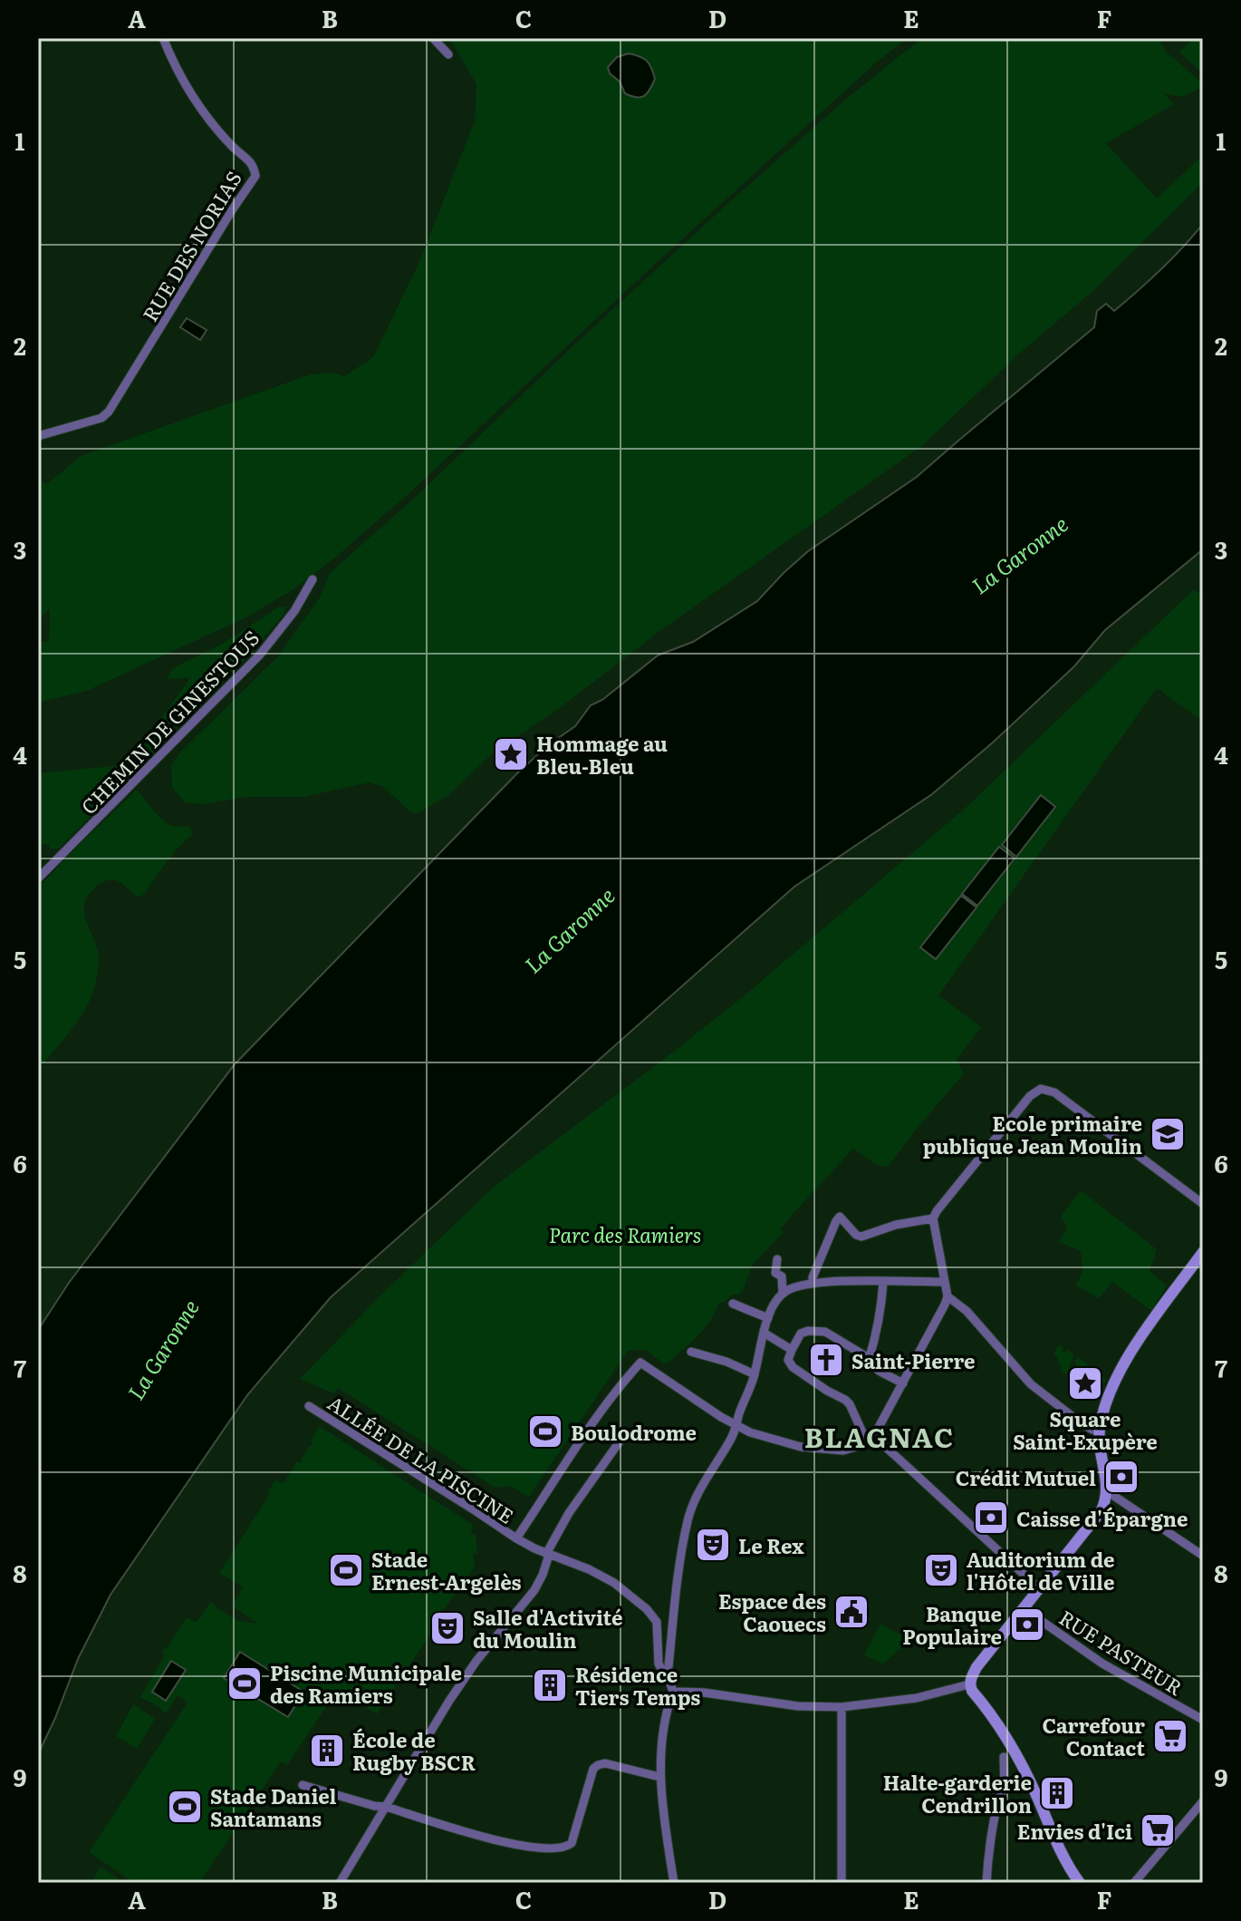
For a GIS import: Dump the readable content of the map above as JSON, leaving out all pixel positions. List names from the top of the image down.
{
  "streets": {
    "street": [
      "RUE DES NORIAS",
      "CHEMIN DE GINESTOUS",
      "ALLÉE DE LA PISCINE",
      "RUE PASTEUR"
    ]
  },
  "districts": ["BLAGNAC"],
  "water": ["La Garonne"],
  "parks": ["Parc des Ramiers"],
  "places": {
    "place": ["Hommage au Bleu-Bleu", "Square Saint-Exupère"],
    "school or university": ["Ecole primaire publique Jean Moulin"],
    "church": ["Saint-Pierre"],
    "sports": [
      "Boulodrome",
      "Stade Ernest-Argelès",
      "Piscine Municipale des Ramiers",
      "Stade Daniel Santamans"
    ],
    "bank": ["Crédit Mutuel", "Caisse d'Épargne", "Banque Populaire"],
    "theatre": ["Le Rex", "Auditorium de l'Hôtel de Ville", "Salle d'Activité du Moulin"],
    "public building": ["Espace des Caouecs"],
    "building": ["Résidence Tiers Temps", "École de Rugby BSCR", "Halte-garderie Cendrillon"],
    "supermarket": ["Carrefour Contact", "Envies d'Ici"]
  },
  "grid": {
    "columns": [
      "A",
      "B",
      "C",
      "D",
      "E",
      "F"
    ],
    "rows": [
      "1",
      "2",
      "3",
      "4",
      "5",
      "6",
      "7",
      "8",
      "9"
    ]
  }
}
